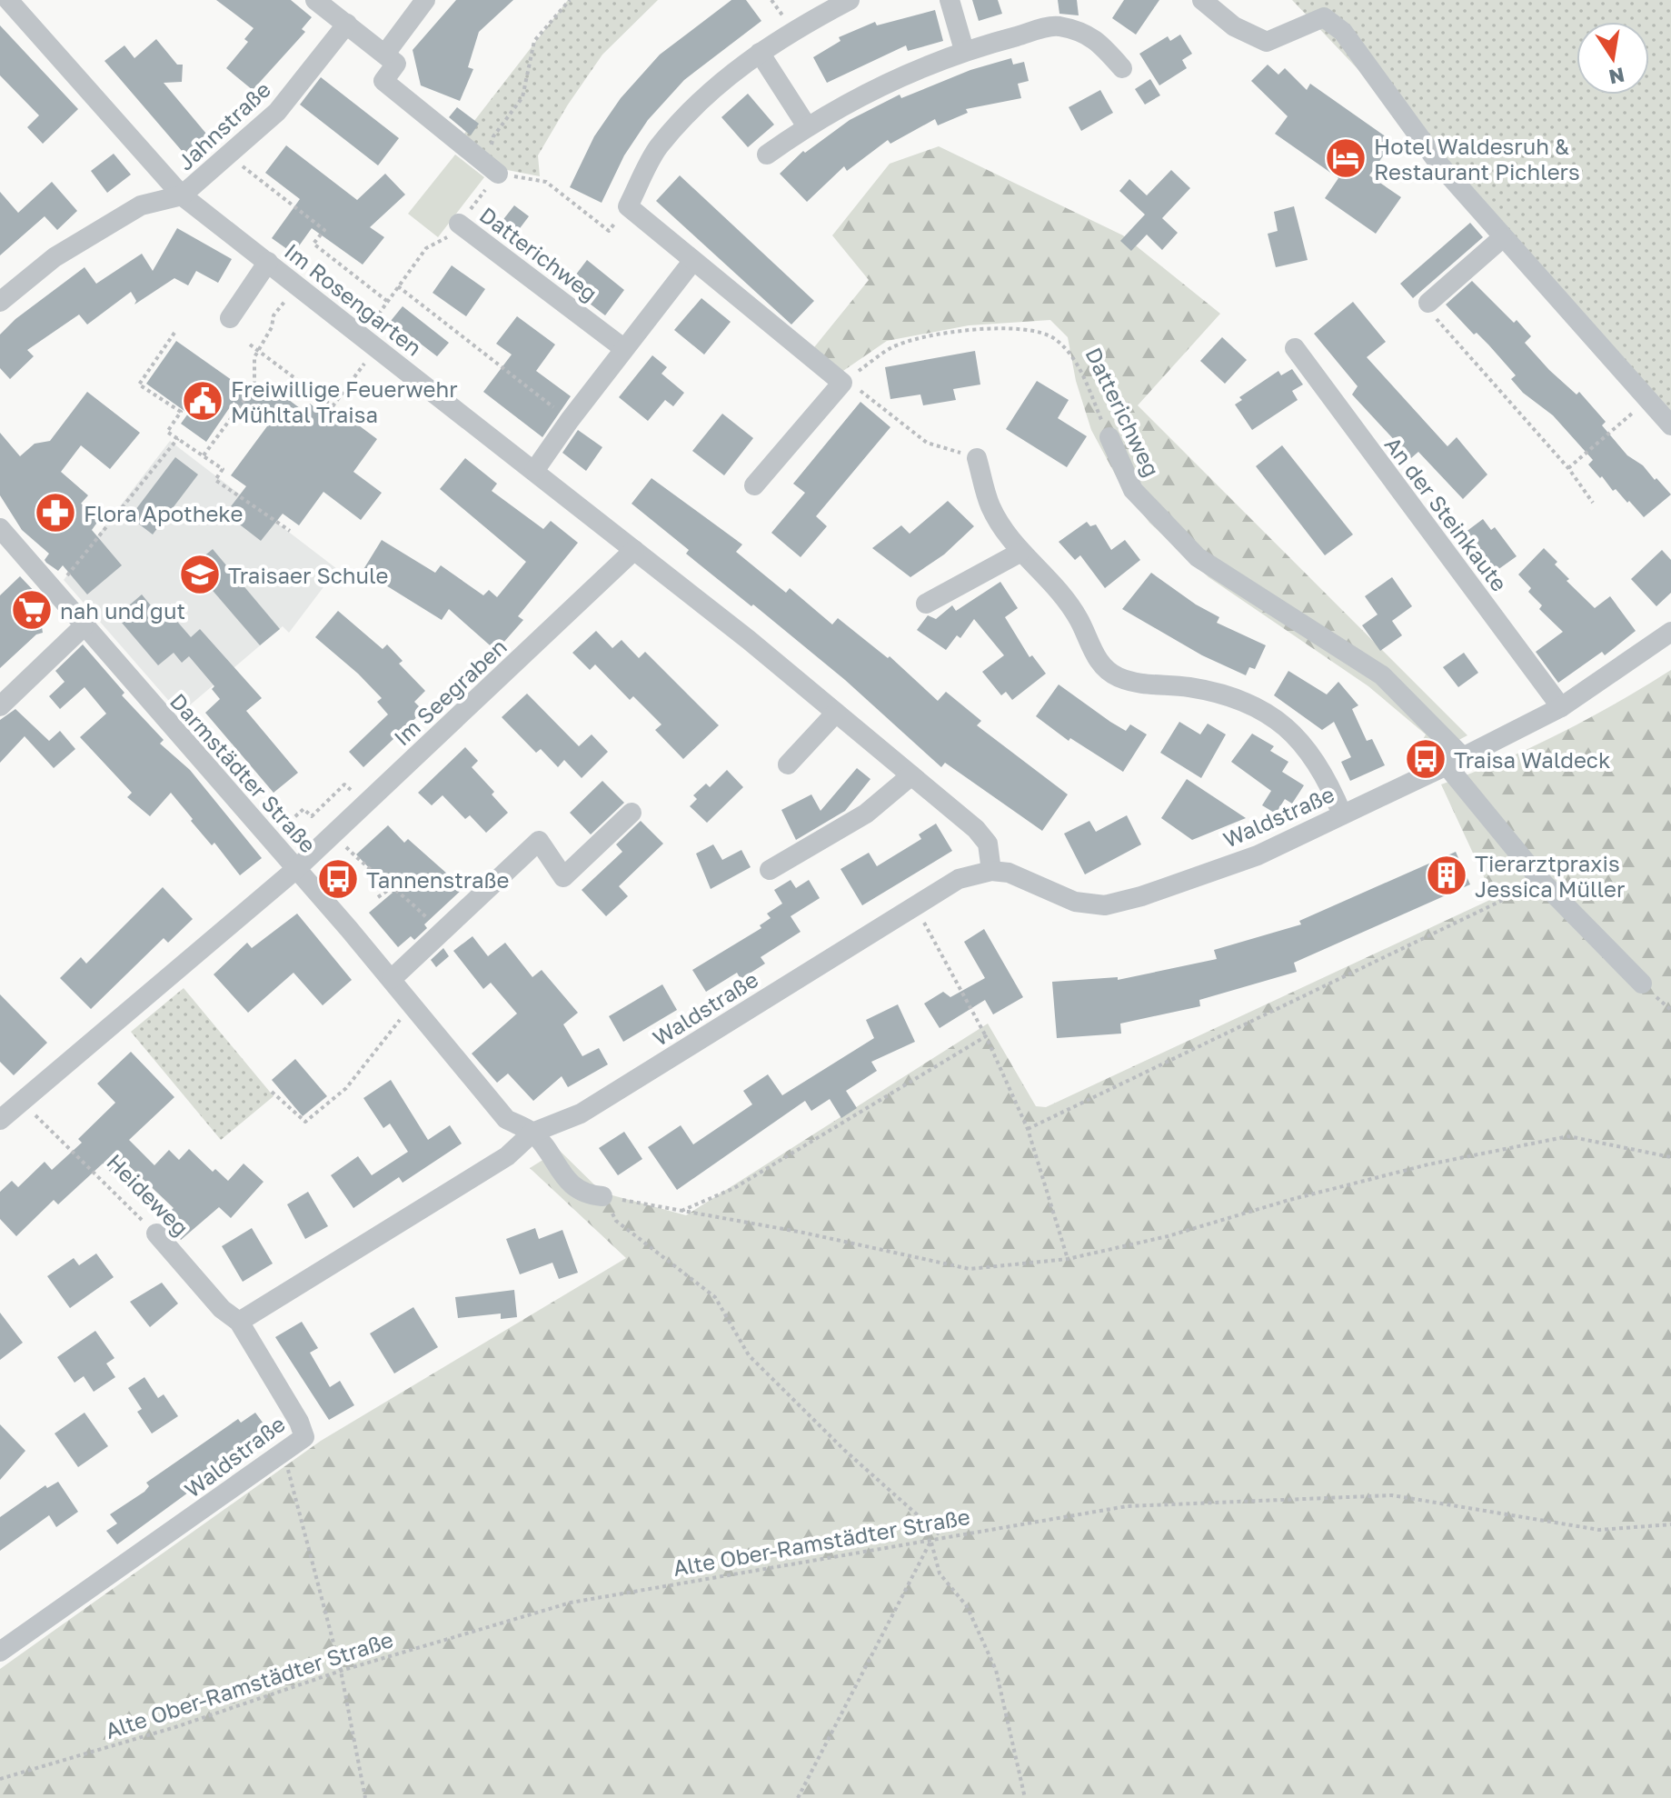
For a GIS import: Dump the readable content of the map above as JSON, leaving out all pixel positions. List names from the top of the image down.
{
  "streets": {
    "street": [
      "Jahnstraße",
      "Datterichweg",
      "Im Rosengarten",
      "An der Steinkaute",
      "Im Seegraben",
      "Darmstädter Straße",
      "Waldstraße",
      "Heideweg"
    ],
    "path": ["Alte Ober-Ramstädter Straße"]
  },
  "crossings": [
    ["Jahnstraße", "Im Rosengarten"],
    ["Datterichweg", "Waldstraße"],
    ["Im Rosengarten", "Im Seegraben"],
    ["Im Rosengarten", "Waldstraße"],
    ["An der Steinkaute", "Waldstraße"],
    ["Im Seegraben", "Darmstädter Straße"],
    ["Darmstädter Straße", "Waldstraße"],
    ["Waldstraße", "Heideweg"]
  ],
  "places": {
    "hotel": ["Hotel Waldesruh & Restaurant Pichlers"],
    "public building": ["Freiwillige Feuerwehr Mühltal Traisa"],
    "pharmacy": ["Flora Apotheke"],
    "school or university": ["Traisaer Schule"],
    "supermarket": ["nah und gut"],
    "bus stop": ["Traisa Waldeck", "Tannenstraße"],
    "building": ["Tierarztpraxis Jessica Müller"]
  },
  "north": "bottom"
}
